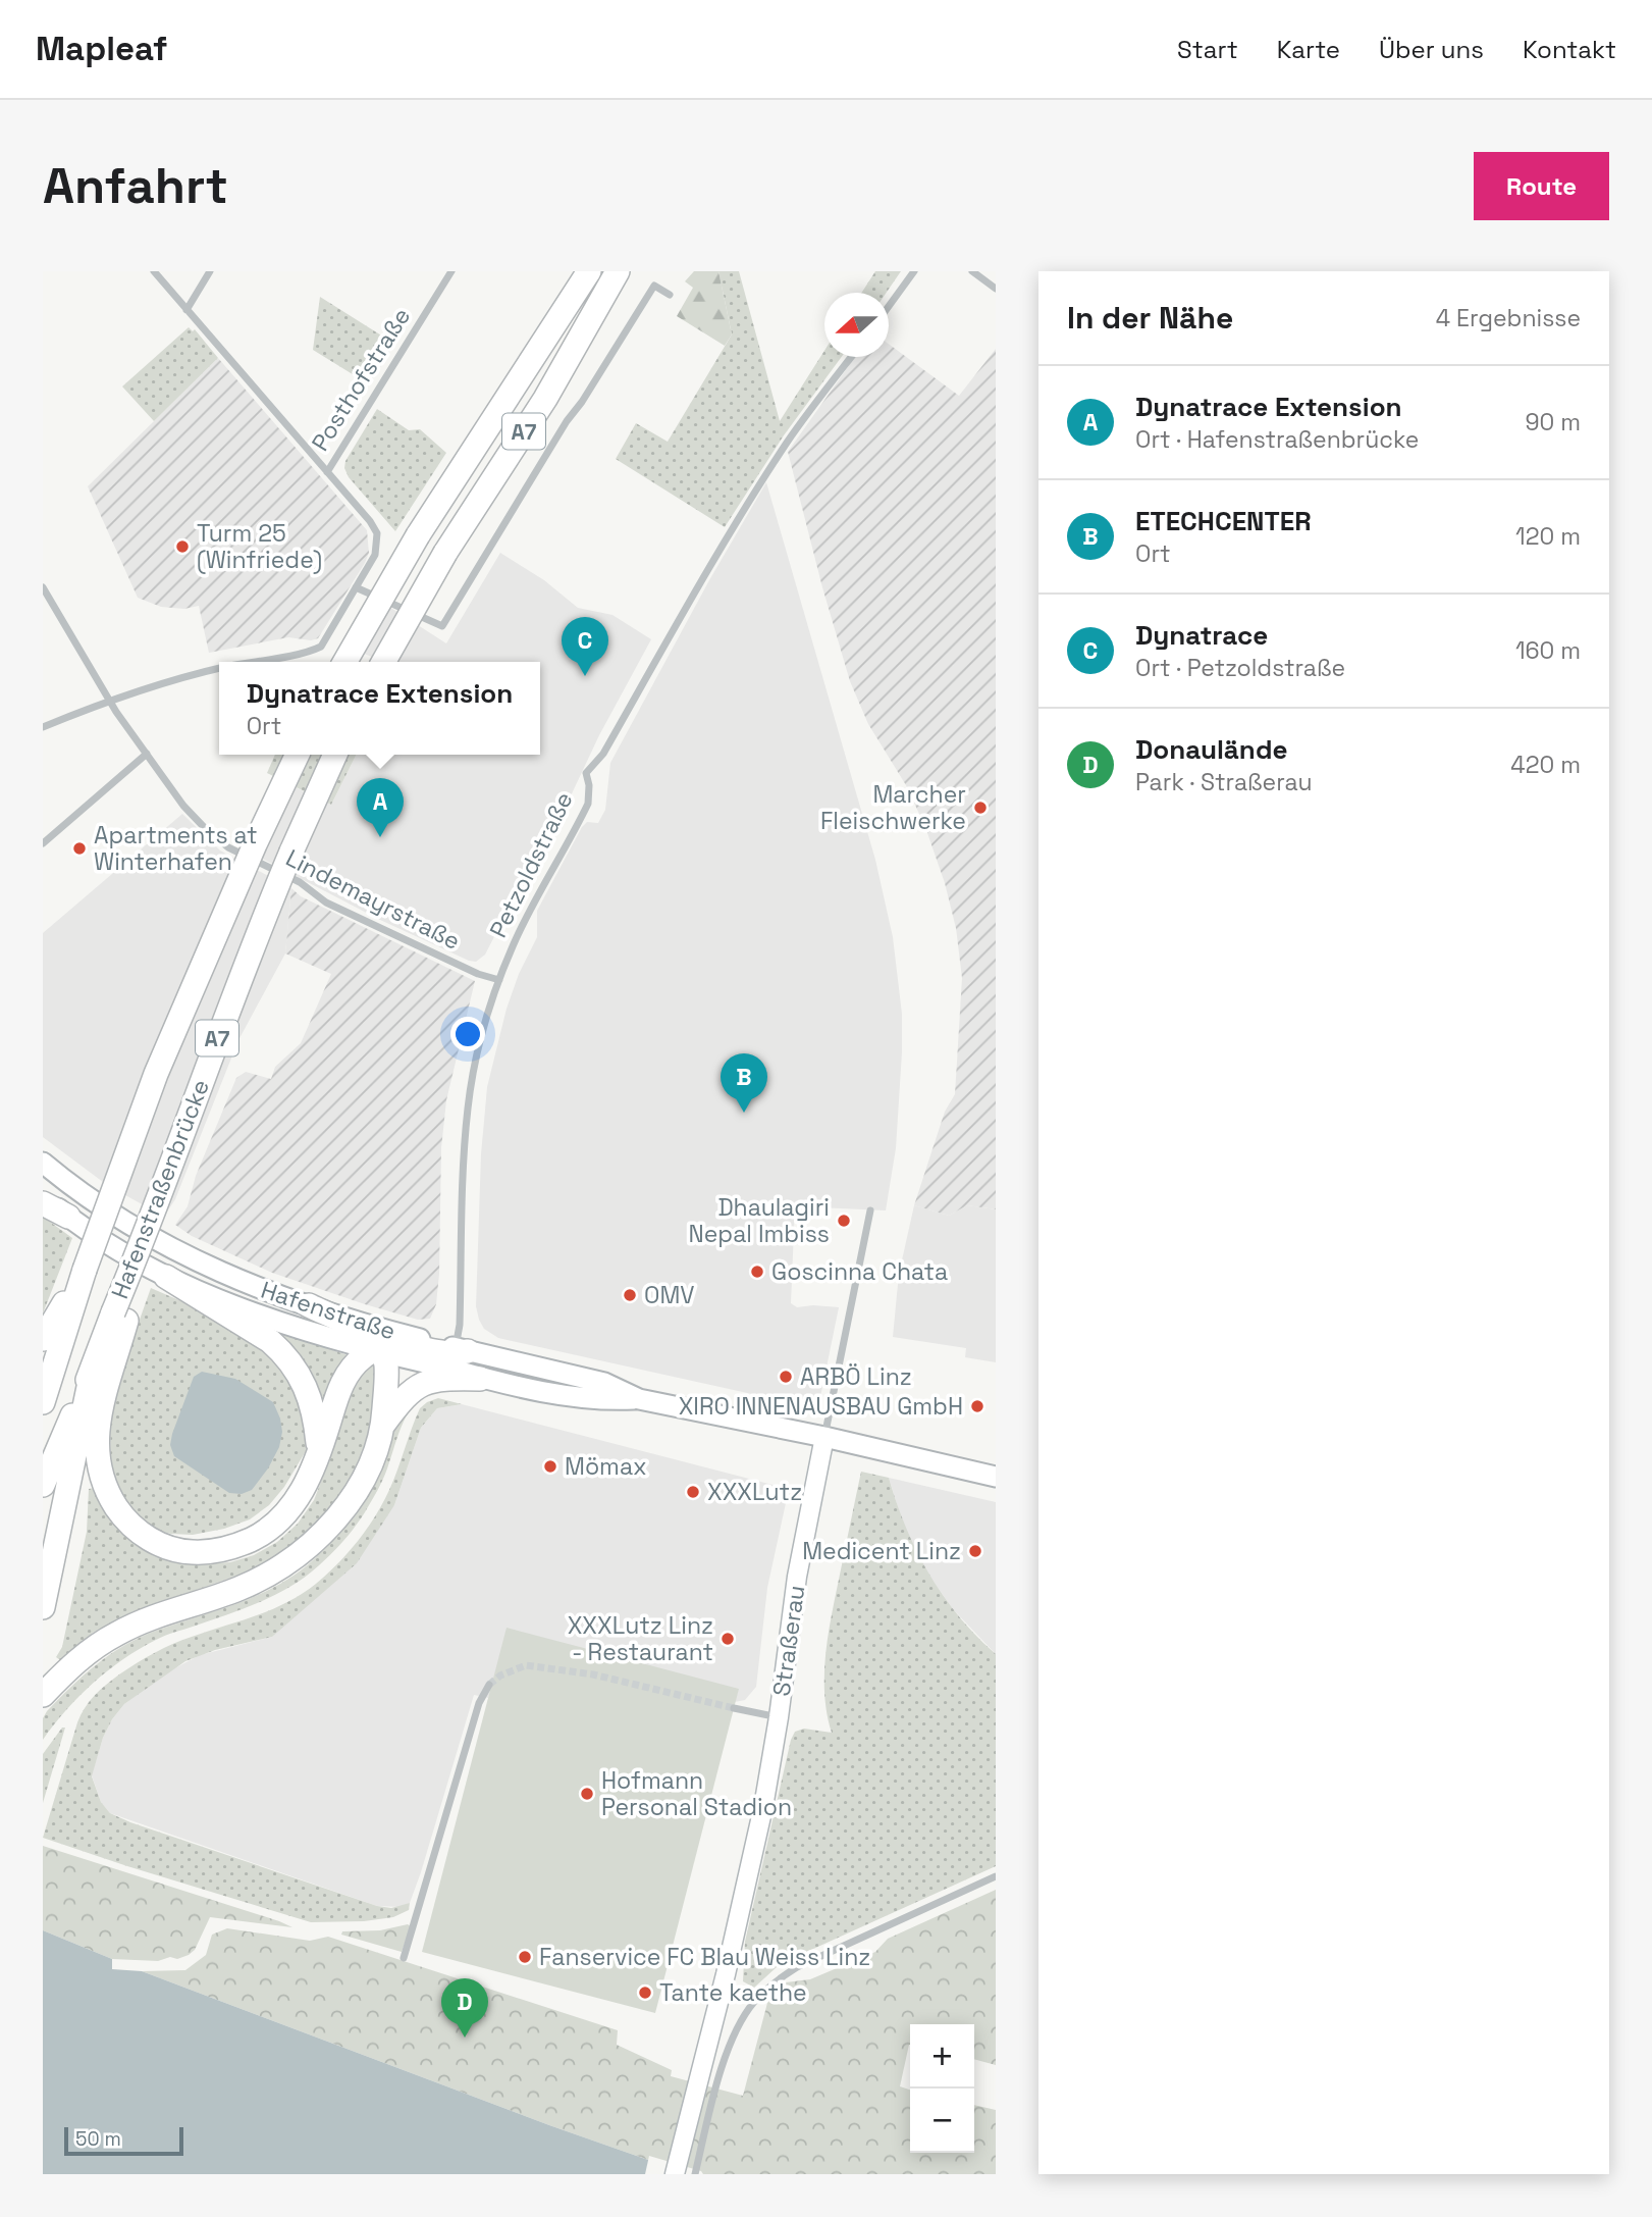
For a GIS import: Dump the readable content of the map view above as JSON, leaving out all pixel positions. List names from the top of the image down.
{
  "streets": {
    "highway": ["A7", "Hafenstraßenbrücke"],
    "main road": ["Hafenstraße", "Straßerau"],
    "street": ["Posthofstraße", "Petzoldstraße", "Lindemayrstraße"]
  },
  "crossings": [
    ["A7", "Hafenstraßenbrücke"],
    ["Petzoldstraße", "Lindemayrstraße"],
    ["Petzoldstraße", "Hafenstraße"],
    ["Hafenstraße", "Straßerau"]
  ],
  "places": [
    "Turm 25 (Winfriede)",
    "Marcher Fleischwerke",
    "Apartments at Winterhafen",
    "Dhaulagiri Nepal Imbiss",
    "Goscinna Chata",
    "OMV",
    "ARBÖ Linz",
    "XIRO INNENAUSBAU GmbH",
    "Mömax",
    "XXXLutz",
    "Medicent Linz",
    "XXXLutz Linz - Restaurant",
    "Hofmann Personal Stadion",
    "Fanservice FC Blau Weiss Linz",
    "Tante kaethe"
  ],
  "scale_bar": "50 m",
  "north": "left",
  "page": {
    "header": "Mapleaf",
    "nav": [
      "Start",
      "Karte",
      "Über uns",
      "Kontakt"
    ],
    "buttons": "Route",
    "title": "Anfahrt",
    "heading": ["In der Nähe", "4 Ergebnisse"],
    "list": [
      {
        "mark": "A",
        "name": "Dynatrace Extension",
        "note": "Ort · Hafenstraßenbrücke",
        "value": "90 m"
      },
      {
        "mark": "B",
        "name": "ETECHCENTER",
        "note": "Ort",
        "value": "120 m"
      },
      {
        "mark": "C",
        "name": "Dynatrace",
        "note": "Ort · Petzoldstraße",
        "value": "160 m"
      },
      {
        "mark": "D",
        "name": "Donaulände",
        "note": "Park · Straßerau",
        "value": "420 m"
      }
    ],
    "pins": [
      "C",
      "A",
      "B",
      "D"
    ],
    "popup": ["Dynatrace Extension", "Ort"],
    "map_buttons": ["+", "−"],
    "scale": "50 m"
  }
}
